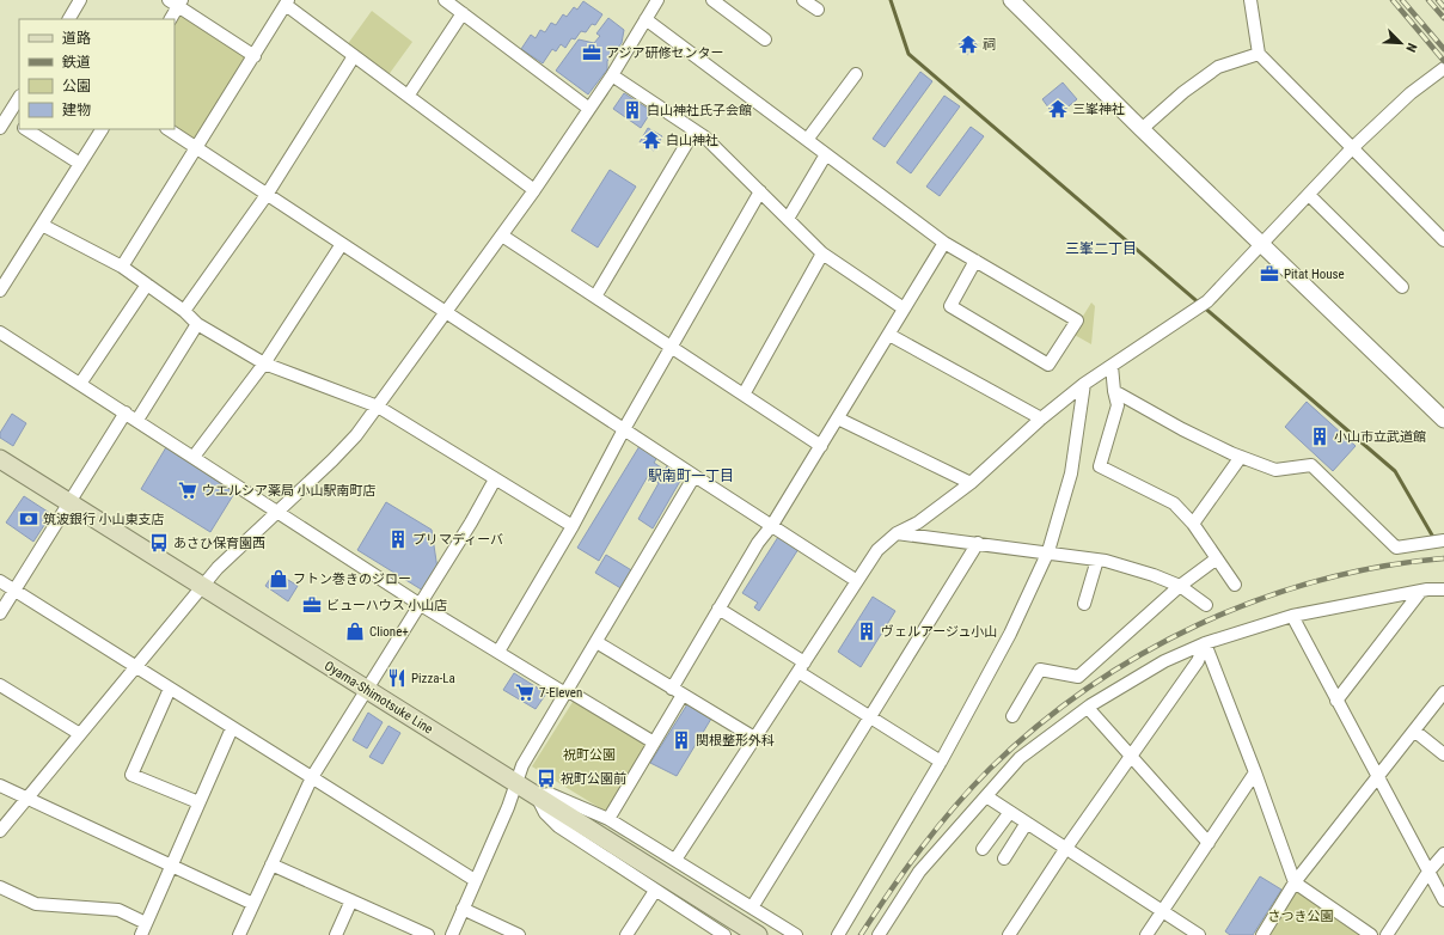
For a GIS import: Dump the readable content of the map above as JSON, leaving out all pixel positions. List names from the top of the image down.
{
  "streets": {
    "main road": ["Oyama-Shimotsuke Line"]
  },
  "districts": ["三峯二丁目", "駅南町一丁目"],
  "parks": ["祝町公園", "さつき公園"],
  "places": {
    "temple": ["祠", "三峯神社", "白山神社"],
    "office": ["アジア研修センター", "Pitat House", "ビューハウス 小山店"],
    "building": [
      "白山神社氏子会館",
      "小山市立武道館",
      "プリマディーバ",
      "ヴェルアージュ小山",
      "関根整形外科"
    ],
    "supermarket": ["ウエルシア薬局 小山駅南町店", "7-Eleven"],
    "bank": ["筑波銀行 小山東支店"],
    "bus stop": ["あさひ保育園西", "祝町公園前"],
    "shop": ["フトン巻きのジロー", "Clione+"],
    "restaurant": ["Pizza-La"]
  },
  "legend": [
    "道路",
    "鉄道",
    "公園",
    "建物"
  ],
  "north": "bottom right"
}
